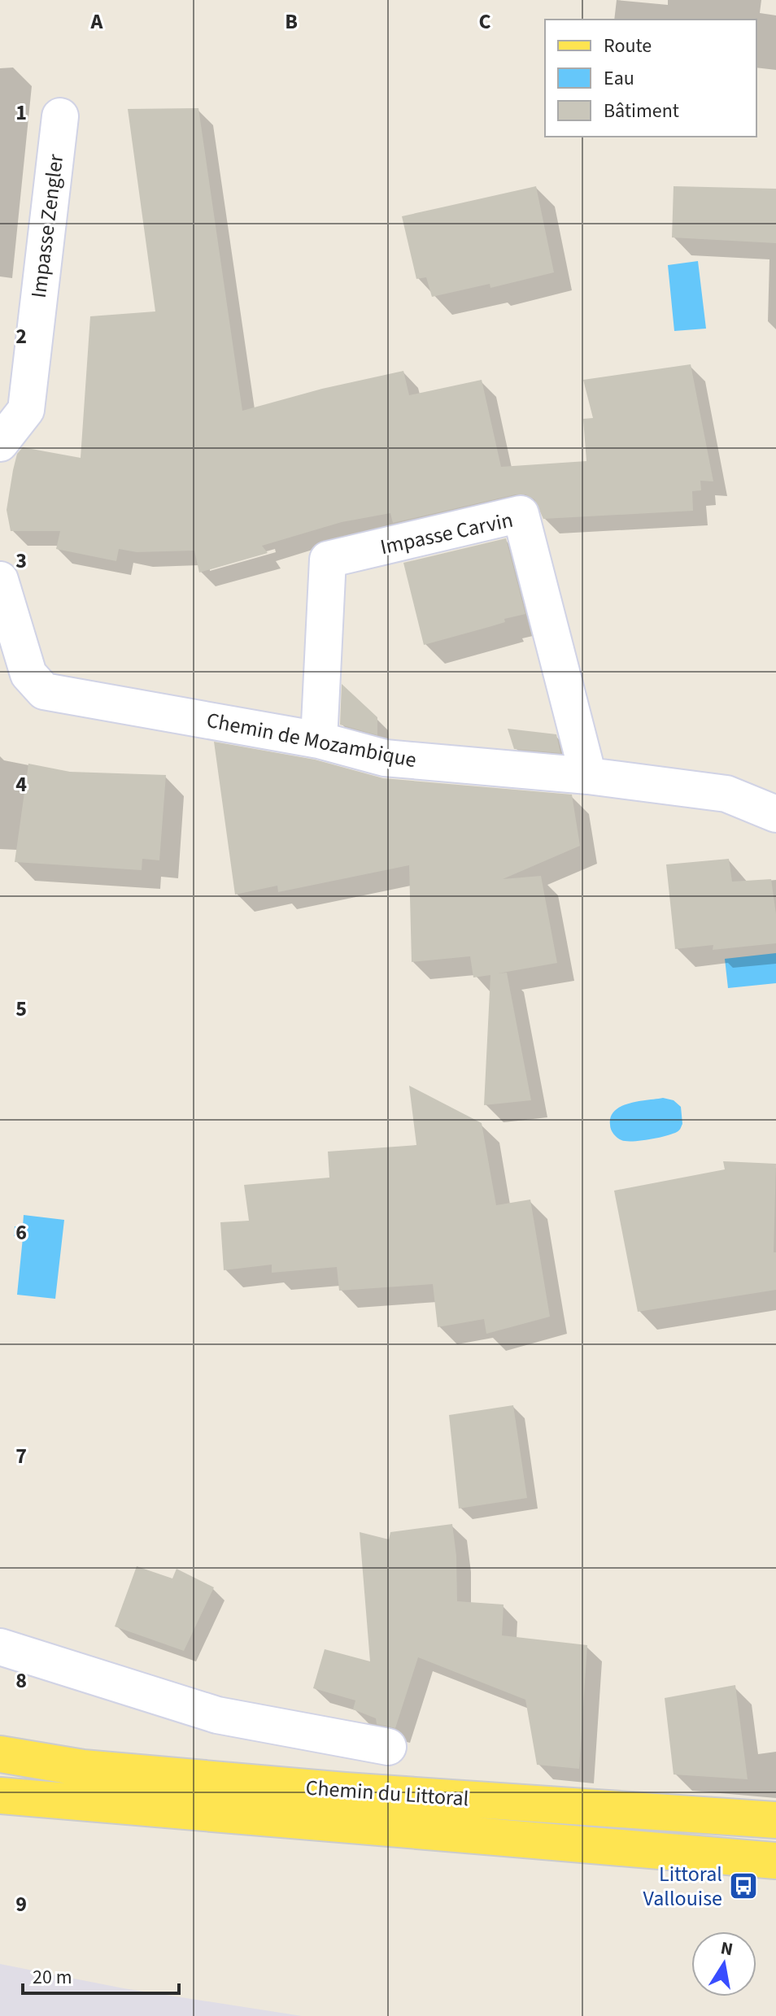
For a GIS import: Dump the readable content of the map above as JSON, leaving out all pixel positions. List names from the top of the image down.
{
  "streets": {
    "main road": ["Chemin du Littoral"],
    "street": ["Impasse Zengler", "Impasse Carvin", "Chemin de Mozambique"]
  },
  "crossings": [
    ["Impasse Carvin", "Chemin de Mozambique"]
  ],
  "places": {
    "bus stop": ["Littoral Vallouise"]
  },
  "legend": ["Route", "Eau", "Bâtiment"],
  "scale_bar": "20 m",
  "north": "top",
  "grid": {
    "columns": ["A", "B", "C"],
    "rows": [
      "1",
      "2",
      "3",
      "4",
      "5",
      "6",
      "7",
      "8",
      "9"
    ]
  }
}
